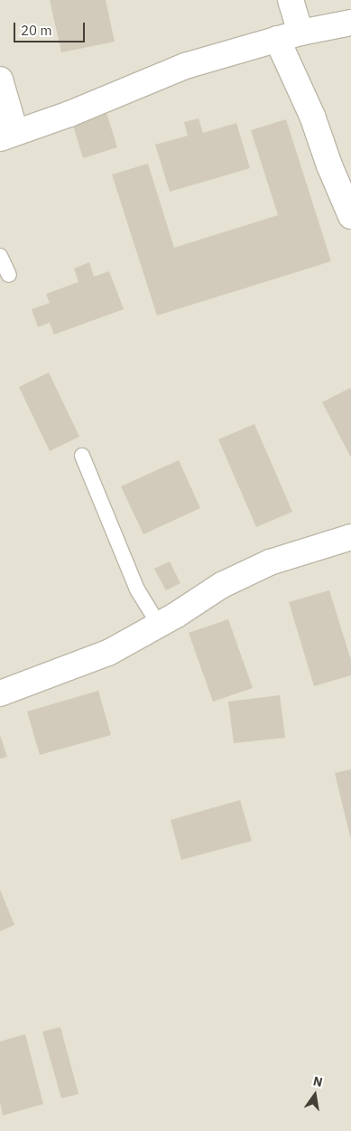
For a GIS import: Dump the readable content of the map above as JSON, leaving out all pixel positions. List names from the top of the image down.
{
  "scale_bar": "20 m",
  "north": "top"
}
